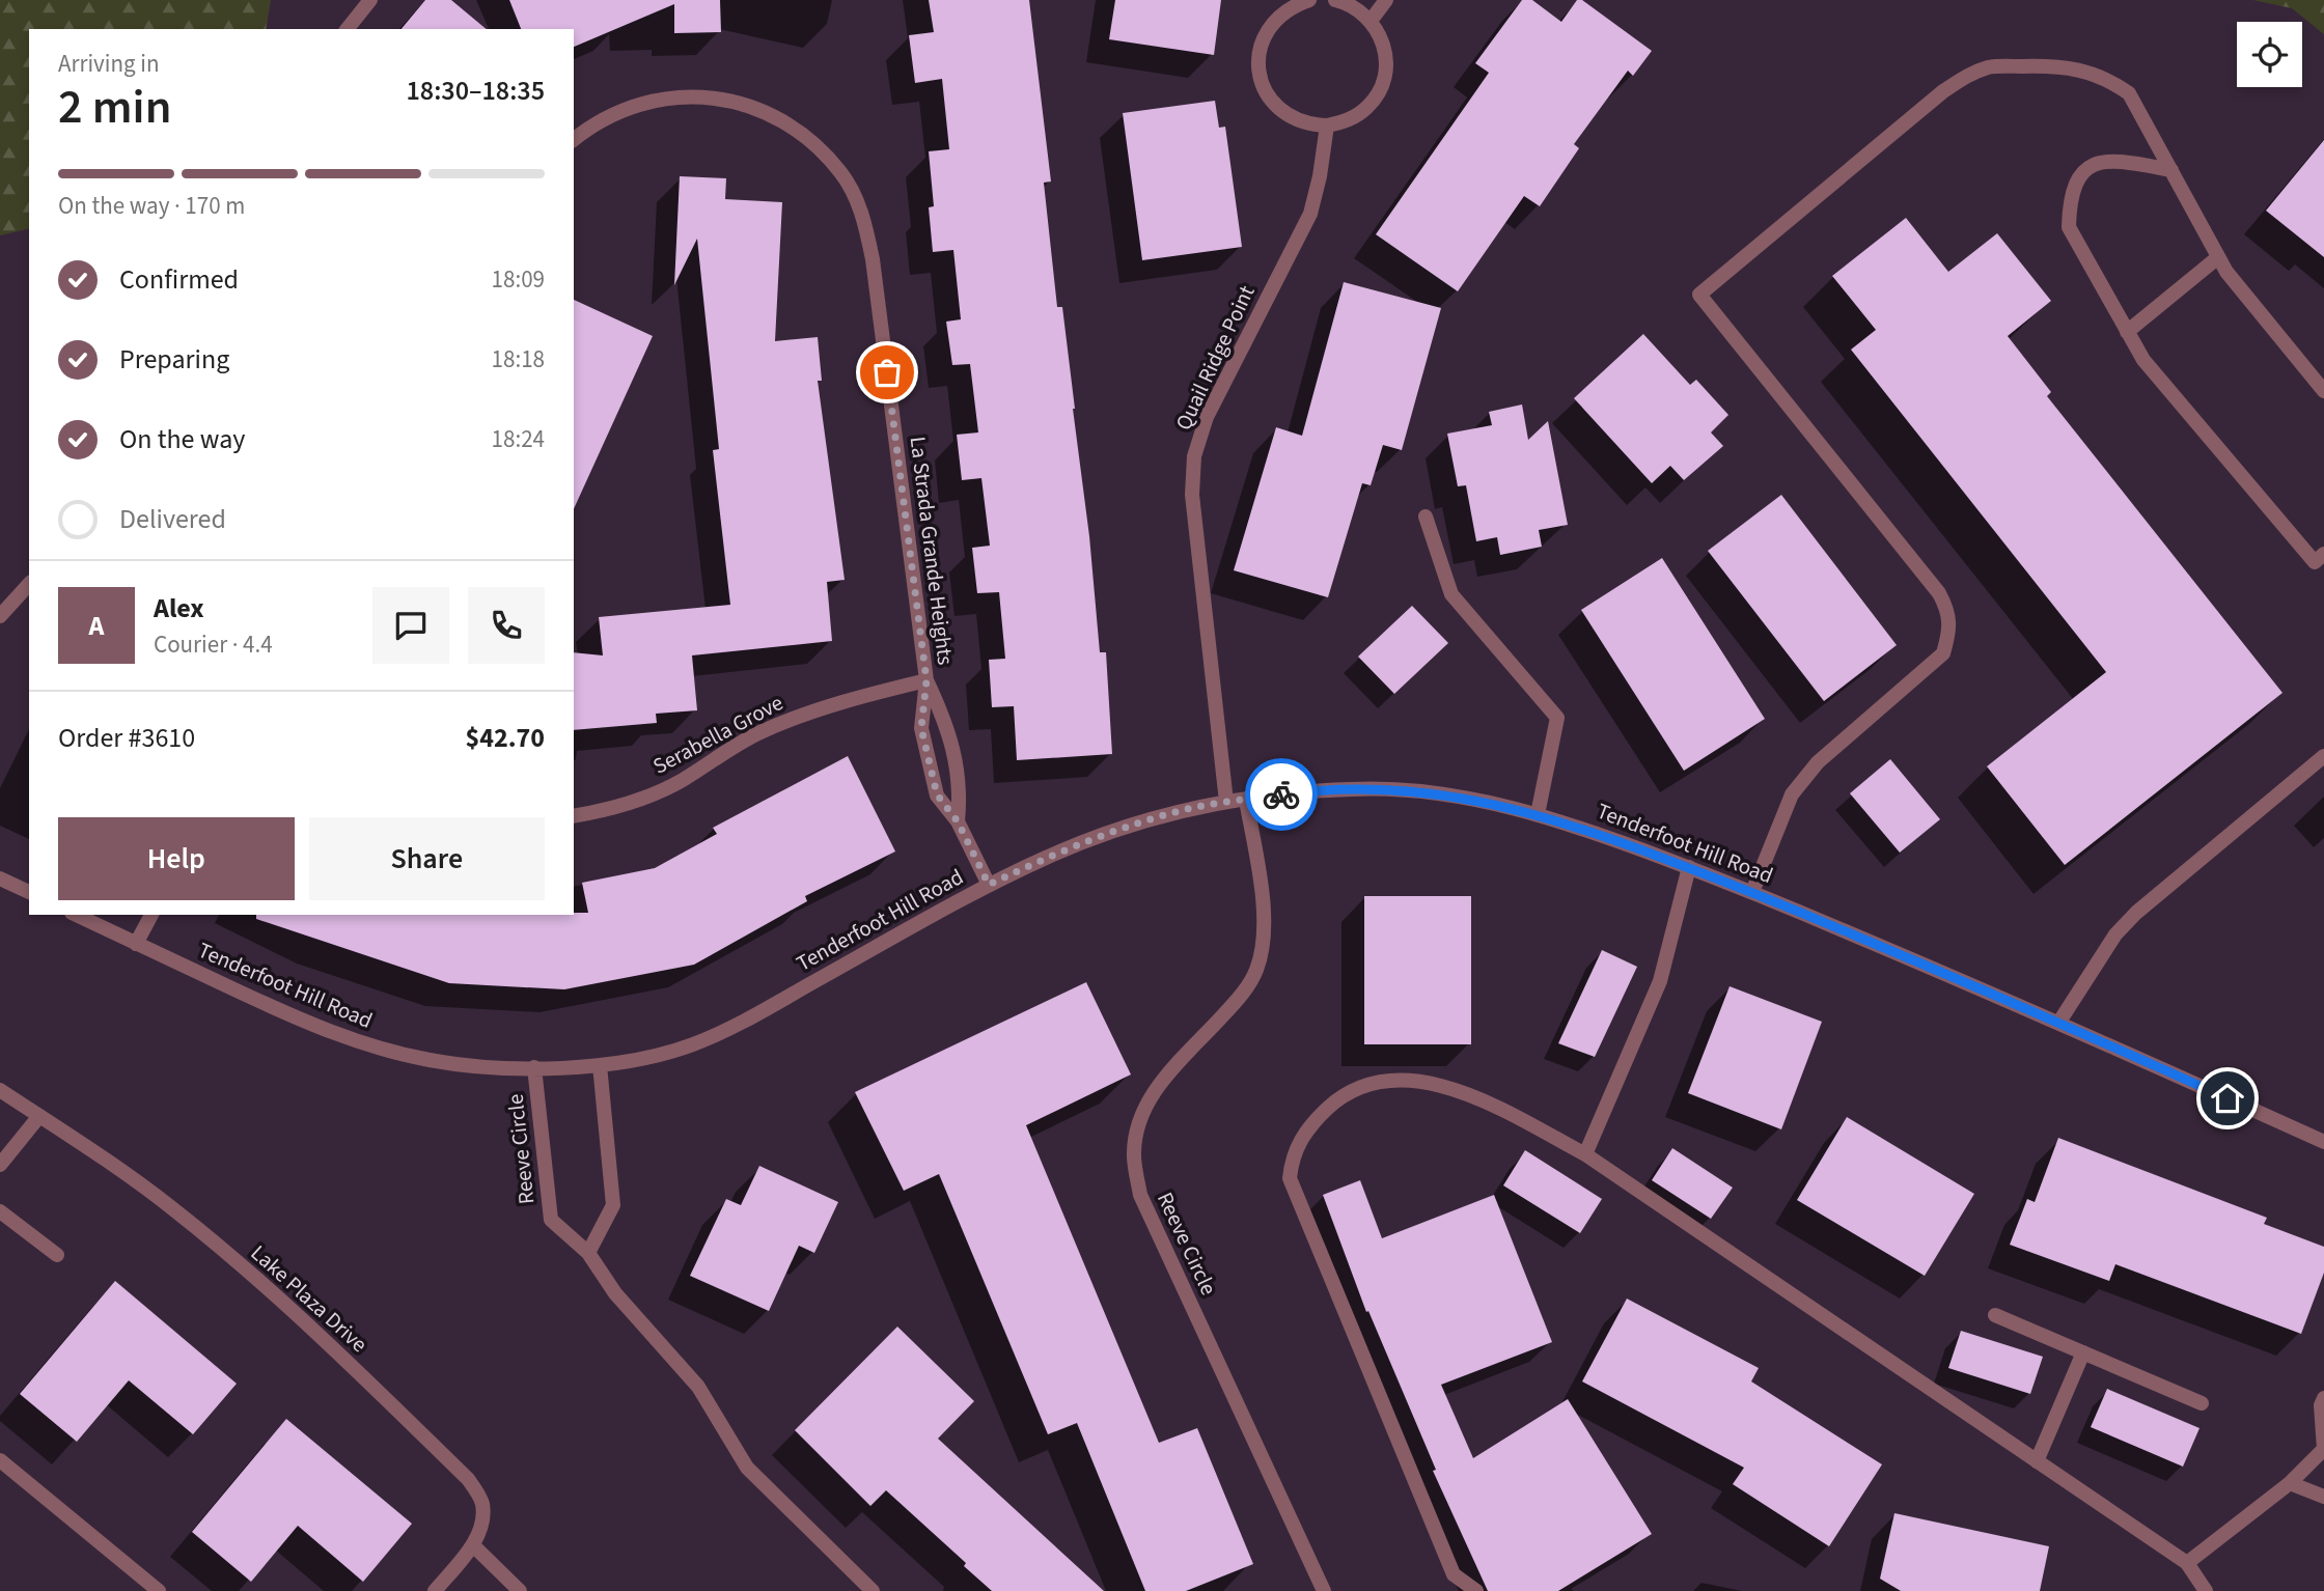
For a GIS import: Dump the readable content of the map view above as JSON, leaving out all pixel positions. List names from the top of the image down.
{
  "streets": {
    "street": [
      "Quail Ridge Point",
      "La Strada Grande Heights",
      "Serabella Grove",
      "Tenderfoot Hill Road",
      "Reeve Circle",
      "Lake Plaza Drive"
    ]
  },
  "crossings": [
    ["Quail Ridge Point", "Tenderfoot Hill Road"],
    ["La Strada Grande Heights", "Serabella Grove"],
    ["La Strada Grande Heights", "Tenderfoot Hill Road"],
    ["Tenderfoot Hill Road", "Reeve Circle"]
  ],
  "page": {
    "heading": ["2 min", "Arriving in", "18:30–18:35"],
    "panel": [
      "Alex",
      "Courier · 4.4",
      "Order #3610",
      "$42.70"
    ],
    "bar": "On the way · 170 m",
    "list": [
      ["Confirmed", "18:09"],
      ["Preparing", "18:18"],
      ["On the way", "18:24"],
      "Delivered"
    ],
    "round": "A",
    "buttons": ["Help", "Share"]
  }
}
